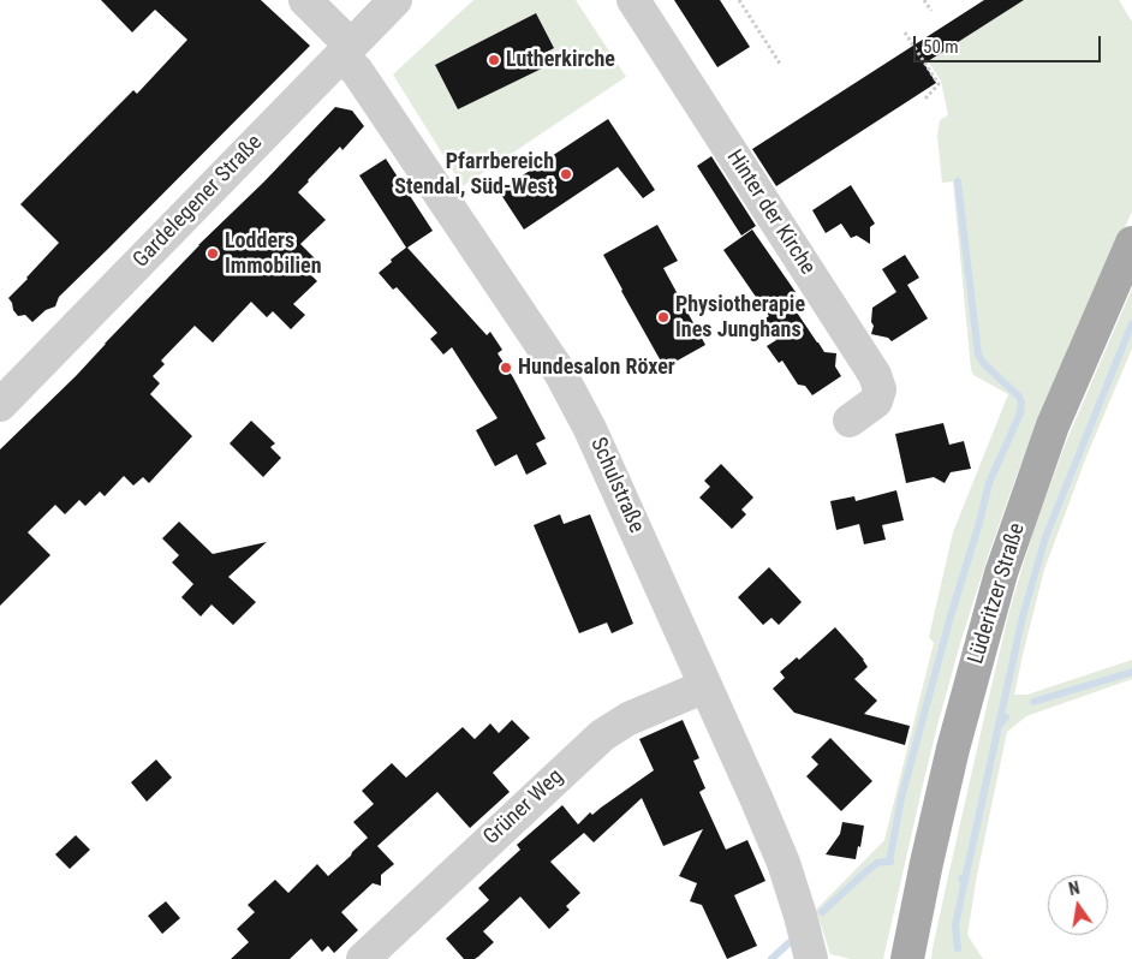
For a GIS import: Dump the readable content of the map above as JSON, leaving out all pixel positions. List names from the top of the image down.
{
  "streets": {
    "main road": ["Lüderitzer Straße"],
    "street": [
      "Gardelegener Straße",
      "Hinter der Kirche",
      "Schulstraße",
      "Grüner Weg"
    ]
  },
  "crossings": [
    ["Gardelegener Straße", "Schulstraße"],
    ["Schulstraße", "Grüner Weg"]
  ],
  "places": [
    "Lutherkirche",
    "Pfarrbereich Stendal, Süd-West",
    "Lodders Immobilien",
    "Physiotherapie Ines Junghans",
    "Hundesalon Röxer"
  ],
  "scale_bar": "50 m",
  "north": "top"
}
